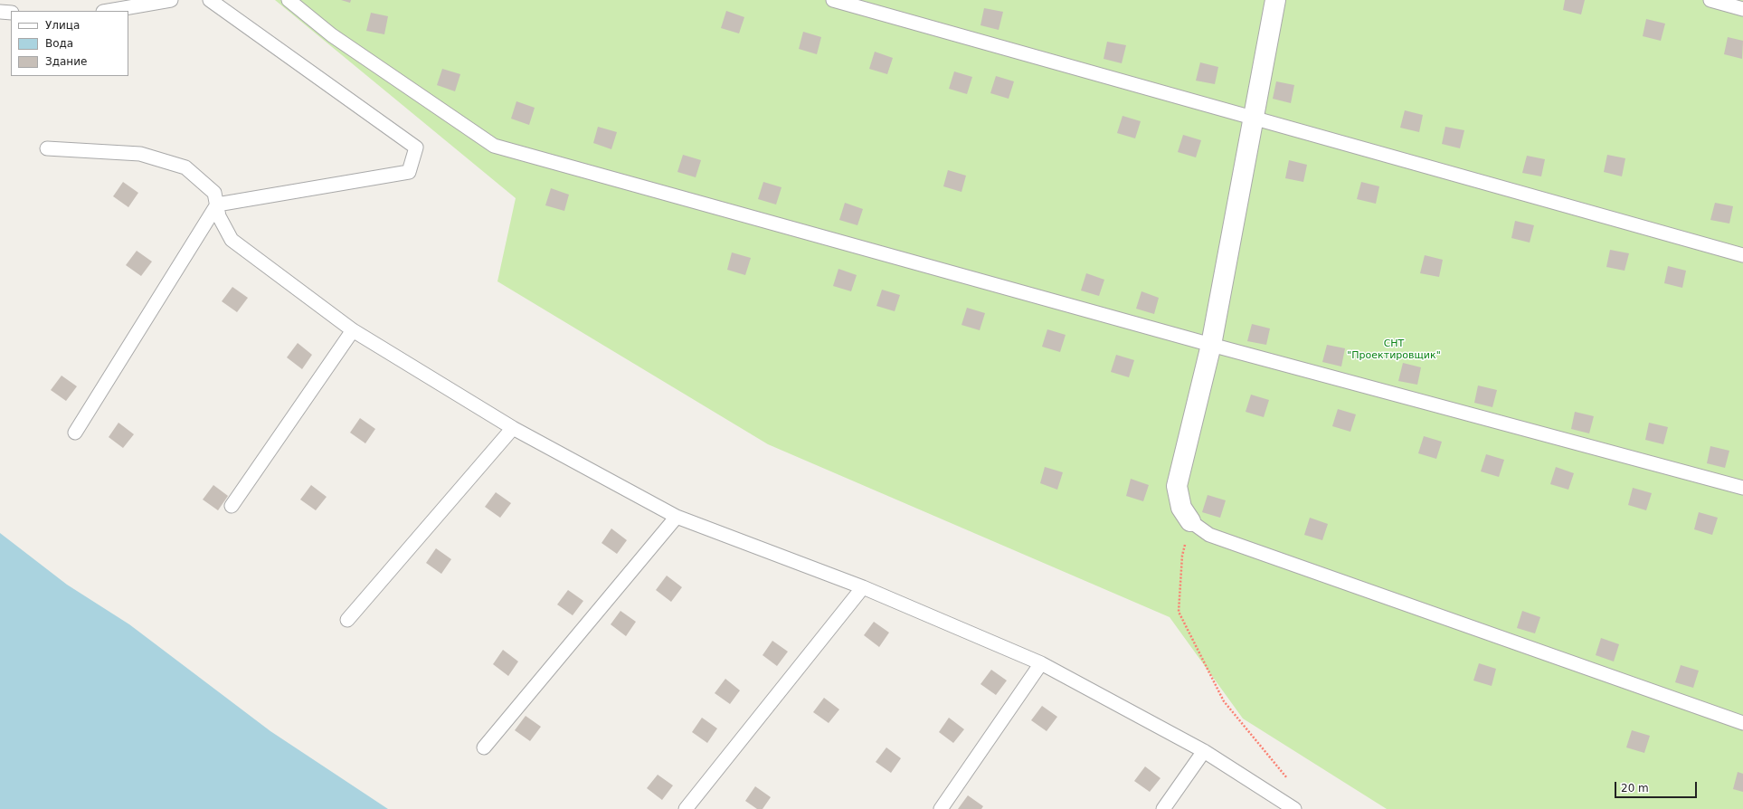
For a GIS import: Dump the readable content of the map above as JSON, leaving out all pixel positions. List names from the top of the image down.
{
  "parks": ["СНТ \"Проектировщик\""],
  "legend": ["Улица", "Вода", "Здание"],
  "scale_bar": "20 m"
}
